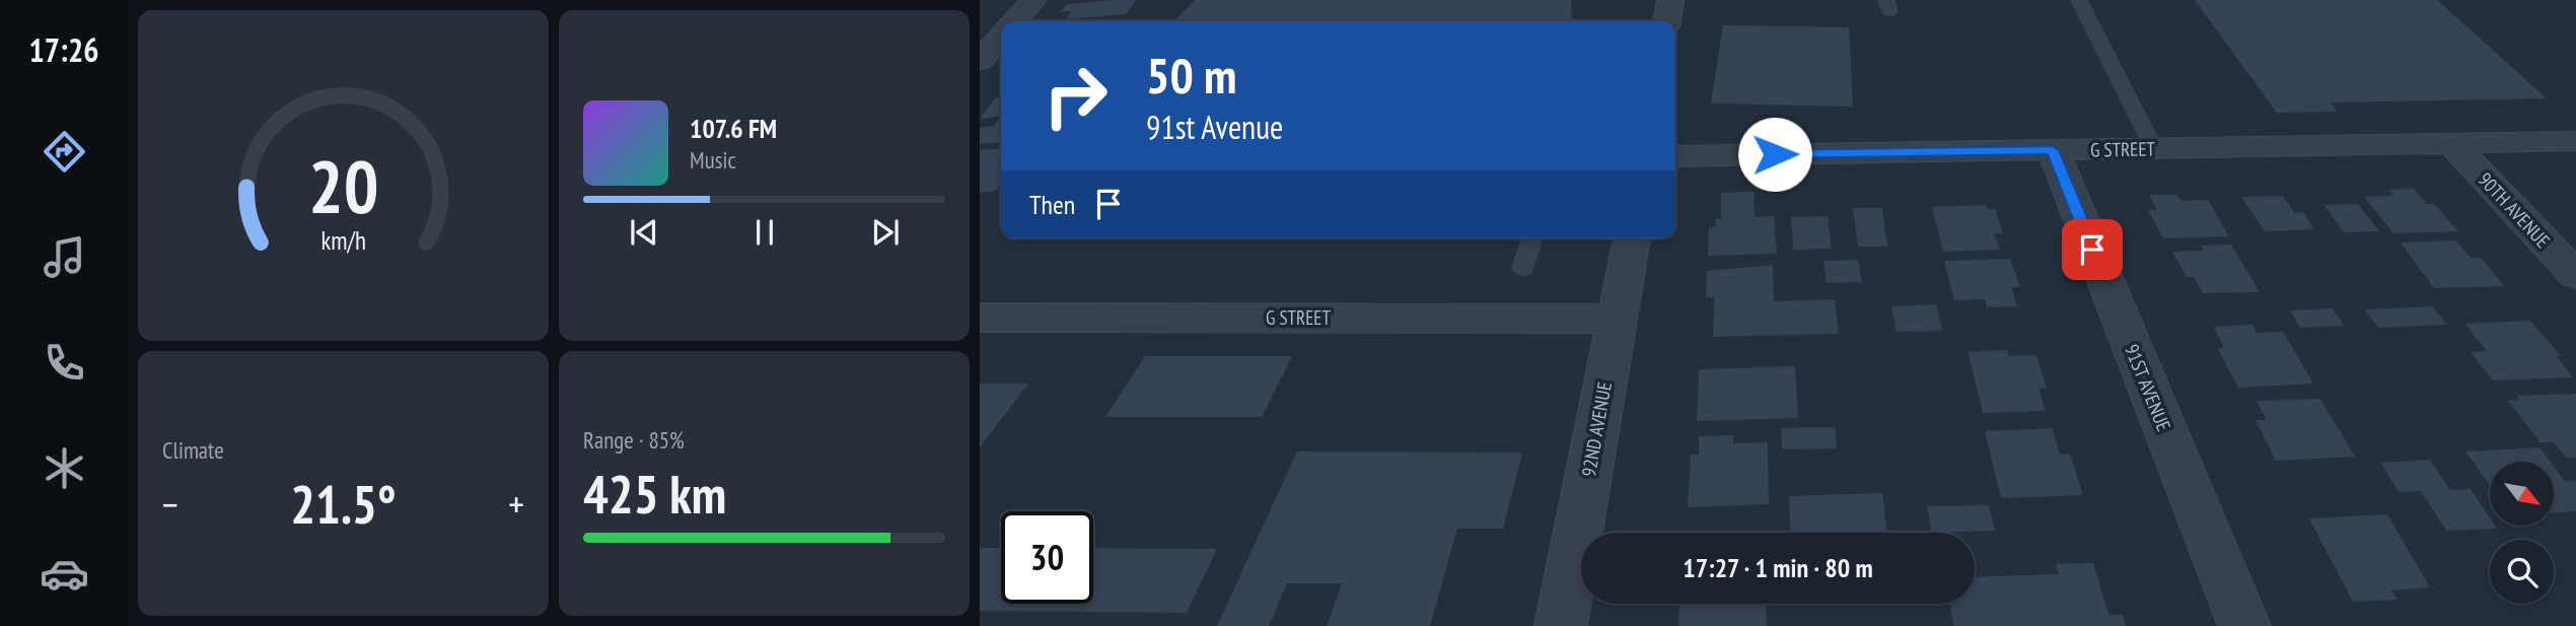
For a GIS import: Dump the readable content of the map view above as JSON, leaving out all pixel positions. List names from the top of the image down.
{
  "streets": {
    "street": [
      "G STREET",
      "90TH AVENUE",
      "91ST AVENUE",
      "92ND AVENUE"
    ]
  },
  "crossings": [
    ["G STREET", "90TH AVENUE"],
    ["G STREET", "91ST AVENUE"],
    ["G STREET", "92ND AVENUE"]
  ],
  "north": "bottom right",
  "page": {
    "tabs": "17:26",
    "turn": ["50 m", "91st Avenue"],
    "song": ["107.6 FM", "Music"],
    "then": "Then",
    "tile": [
      "Climate",
      ["Range · 85%", "425 km"]
    ],
    "heat": ["−", "21.5°", "+"],
    "limit": "30",
    "trip": "17:27 · 1 min · 80 m",
    "gauge": ["20", "km/h"]
  }
}
